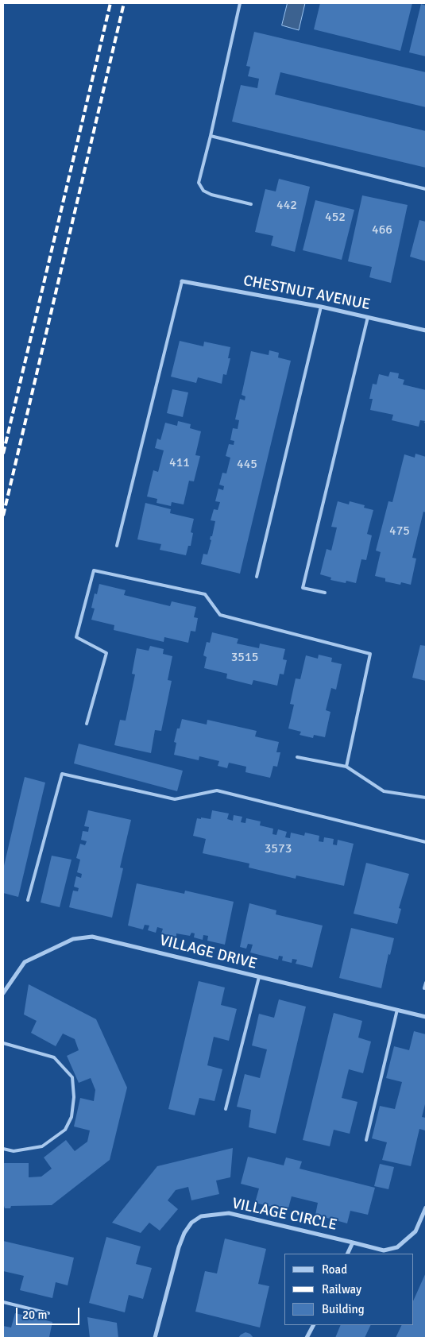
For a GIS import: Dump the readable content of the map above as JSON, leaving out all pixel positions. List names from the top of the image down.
{
  "streets": {
    "street": ["CHESTNUT AVENUE", "VILLAGE DRIVE", "VILLAGE CIRCLE"]
  },
  "house_numbers": [
    "442",
    "452",
    "466",
    "411",
    "445",
    "475",
    "3515",
    "3573"
  ],
  "legend": ["Road", "Railway", "Building"],
  "scale_bar": "20 m"
}
